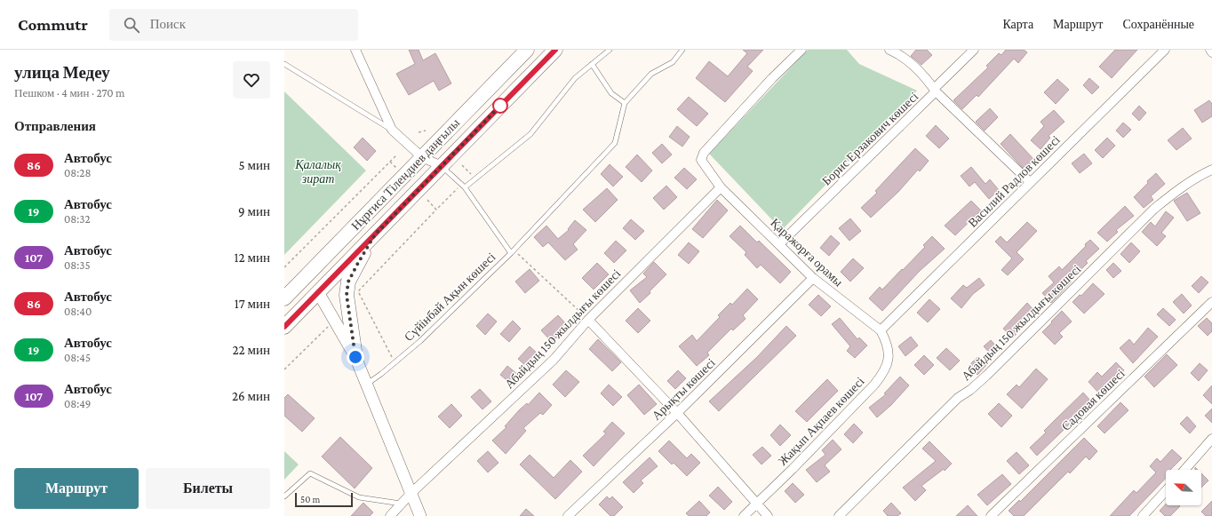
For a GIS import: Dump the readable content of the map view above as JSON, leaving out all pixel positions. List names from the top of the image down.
{
  "streets": {
    "main road": ["Нұрғиса Тілендиев даңғылы"],
    "street": [
      "Борис Ерзакович көшесі",
      "Василий Радлов көшесі",
      "Қаражорға орамы",
      "Абайдың 150 жылдығы көшесі",
      "Арықты көшесі",
      "Садовая көшесі",
      "Жақып Ақпаев көшесі"
    ],
    "lane": ["Сүйінбай Ақын көшесі"]
  },
  "crossings": [
    ["Борис Ерзакович көшесі", "Қаражорға орамы"],
    ["Нұрғиса Тілендиев даңғылы", "Сүйінбай Ақын көшесі"],
    ["Василий Радлов көшесі", "Қаражорға орамы"],
    ["Василий Радлов көшесі", "Жақып Ақпаев көшесі"],
    ["Қаражорға орамы", "Абайдың 150 жылдығы көшесі"],
    ["Қаражорға орамы", "Арықты көшесі"],
    ["Қаражорға орамы", "Жақып Ақпаев көшесі"]
  ],
  "parks": ["Қалалық зират"],
  "lines": ["bus line 86"],
  "scale_bar": "50 m",
  "north": "top left",
  "page": {
    "header": "Commutr",
    "search": "Поиск",
    "nav": ["Карта", "Маршрут", "Сохранённые"],
    "heading": [
      ["улица Медеу", "Пешком · 4 мин · 270 m"],
      "Отправления"
    ],
    "list": [
      {
        "mark": "86",
        "name": "Автобус",
        "note": "08:28",
        "value": "5 мин"
      },
      {
        "mark": "19",
        "name": "Автобус",
        "note": "08:32",
        "value": "9 мин"
      },
      {
        "mark": "107",
        "name": "Автобус",
        "note": "08:35",
        "value": "12 мин"
      },
      {
        "mark": "86",
        "name": "Автобус",
        "note": "08:40",
        "value": "17 мин"
      },
      {
        "mark": "19",
        "name": "Автобус",
        "note": "08:45",
        "value": "22 мин"
      },
      {
        "mark": "107",
        "name": "Автобус",
        "note": "08:49",
        "value": "26 мин"
      }
    ],
    "buttons": ["Маршрут", "Билеты"],
    "scale": "50 m"
  }
}
